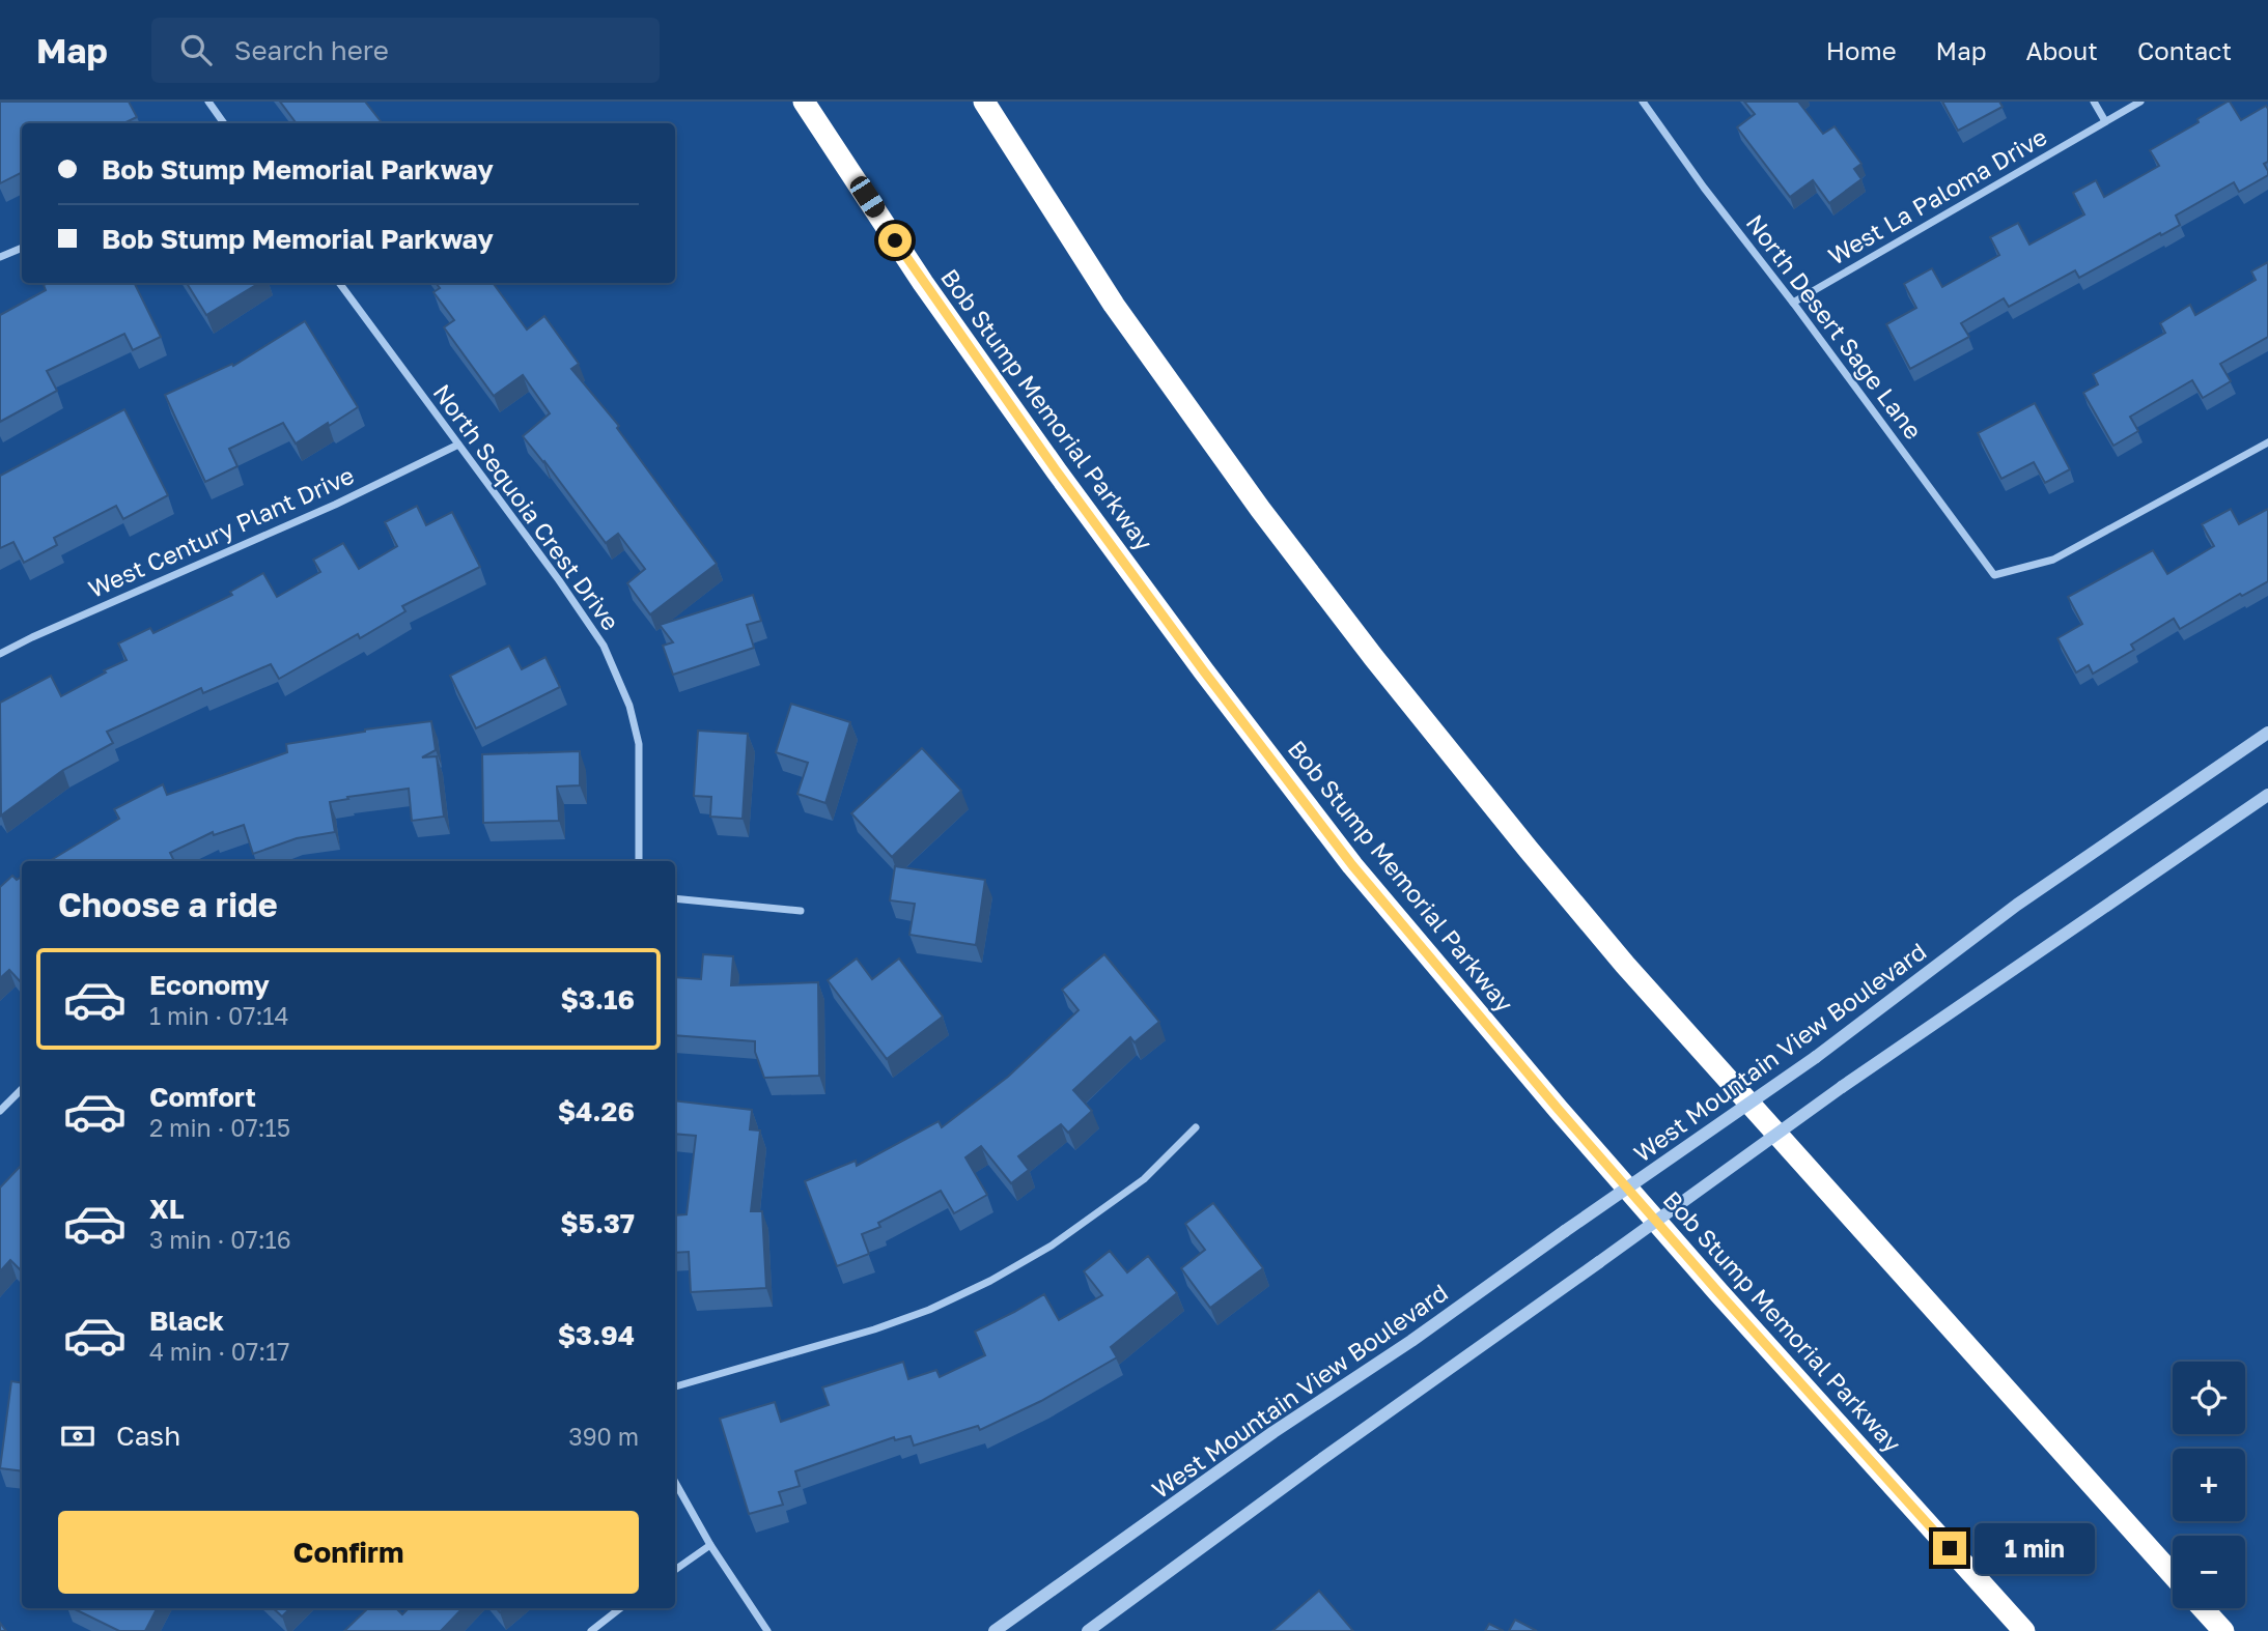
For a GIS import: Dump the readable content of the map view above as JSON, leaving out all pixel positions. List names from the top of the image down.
{
  "streets": {
    "highway": ["Bob Stump Memorial Parkway"],
    "street": [
      "West La Paloma Drive",
      "North Desert Sage Lane",
      "North Sequoia Crest Drive",
      "West Century Plant Drive",
      "West Mountain View Boulevard"
    ]
  },
  "crossings": [
    ["West La Paloma Drive", "North Desert Sage Lane"],
    ["North Sequoia Crest Drive", "West Century Plant Drive"]
  ],
  "page": {
    "header": "Map",
    "search": "Search here",
    "nav": [
      "Home",
      "Map",
      "About",
      "Contact"
    ],
    "banner": ["Bob Stump Memorial Parkway", "Bob Stump Memorial Parkway"],
    "heading": "Choose a ride",
    "list": [
      {
        "name": "Economy",
        "note": "1 min · 07:14",
        "value": "$3.16"
      },
      {
        "name": "Comfort",
        "note": "2 min · 07:15",
        "value": "$4.26"
      },
      {
        "name": "XL",
        "note": "3 min · 07:16",
        "value": "$5.37"
      },
      {
        "name": "Black",
        "note": "4 min · 07:17",
        "value": "$3.94"
      }
    ],
    "map_buttons": ["+", "−"],
    "pay": ["Cash", "390 m"],
    "buttons": "Confirm",
    "bubble": "1 min"
  }
}
